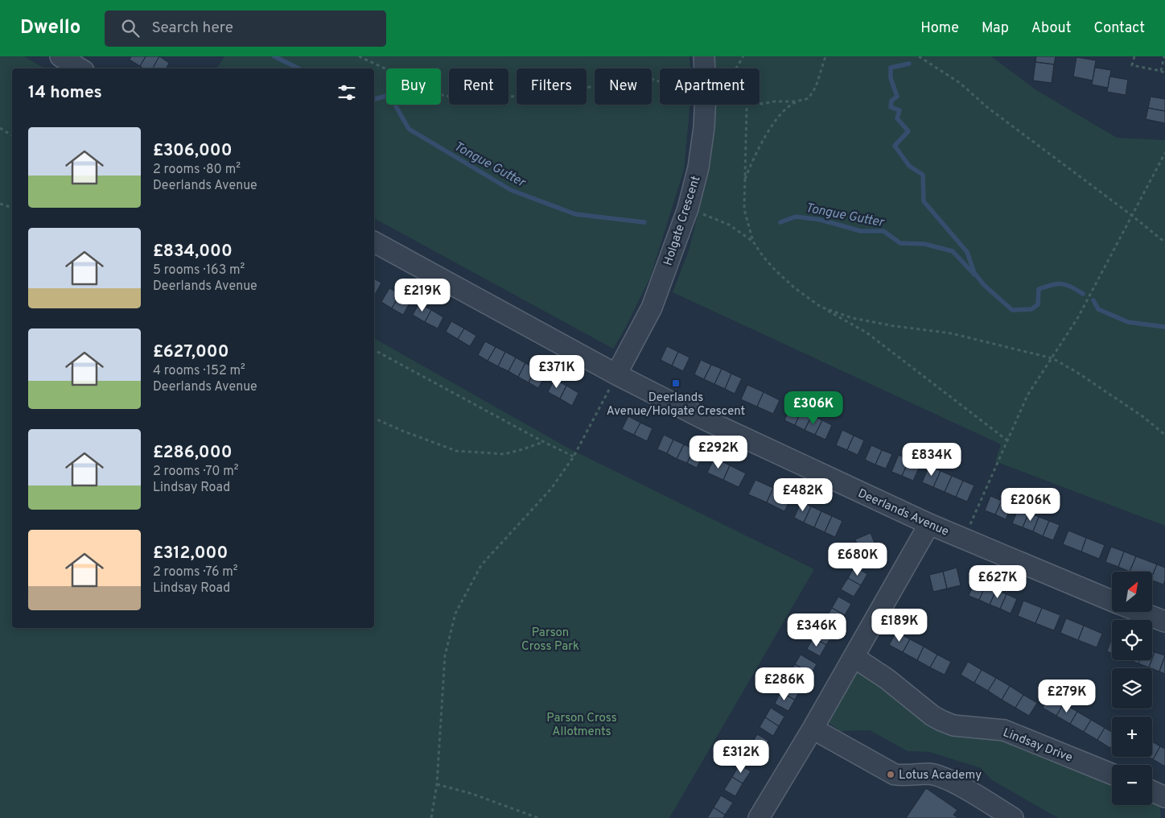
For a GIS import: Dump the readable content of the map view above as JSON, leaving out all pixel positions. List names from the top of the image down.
{
  "streets": {
    "street": ["Holgate Crescent", "Deerlands Avenue", "Lindsay Drive"]
  },
  "crossings": [
    ["Holgate Crescent", "Deerlands Avenue"]
  ],
  "water": ["Tongue Gutter"],
  "parks": ["Parson Cross Park", "Parson Cross Allotments"],
  "places": {
    "transit": ["Deerlands Avenue/Holgate Crescent"],
    "other": ["Lotus Academy"]
  },
  "north": "top right",
  "page": {
    "header": "Dwello",
    "search": "Search here",
    "nav": [
      "Home",
      "Map",
      "About",
      "Contact"
    ],
    "chip": [
      "Buy",
      "Rent",
      "Filters",
      "New",
      "Apartment"
    ],
    "heading": "14 homes",
    "list": [
      {
        "name": "£306,000",
        "note": "2 rooms · 80 m² · Deerlands Avenue"
      },
      {
        "name": "£834,000",
        "note": "5 rooms · 163 m² · Deerlands Avenue"
      },
      {
        "name": "£627,000",
        "note": "4 rooms · 152 m² · Deerlands Avenue"
      },
      {
        "name": "£286,000",
        "note": "2 rooms · 70 m² · Lindsay Road"
      },
      {
        "name": "£312,000",
        "note": "2 rooms · 76 m² · Lindsay Road"
      }
    ],
    "price": [
      "£219K",
      "£371K",
      "£306K",
      "£292K",
      "£834K",
      "£482K",
      "£206K",
      "£680K",
      "£627K",
      "£189K",
      "£346K",
      "£286K",
      "£279K",
      "£312K"
    ],
    "map_buttons": ["+", "−"]
  }
}
